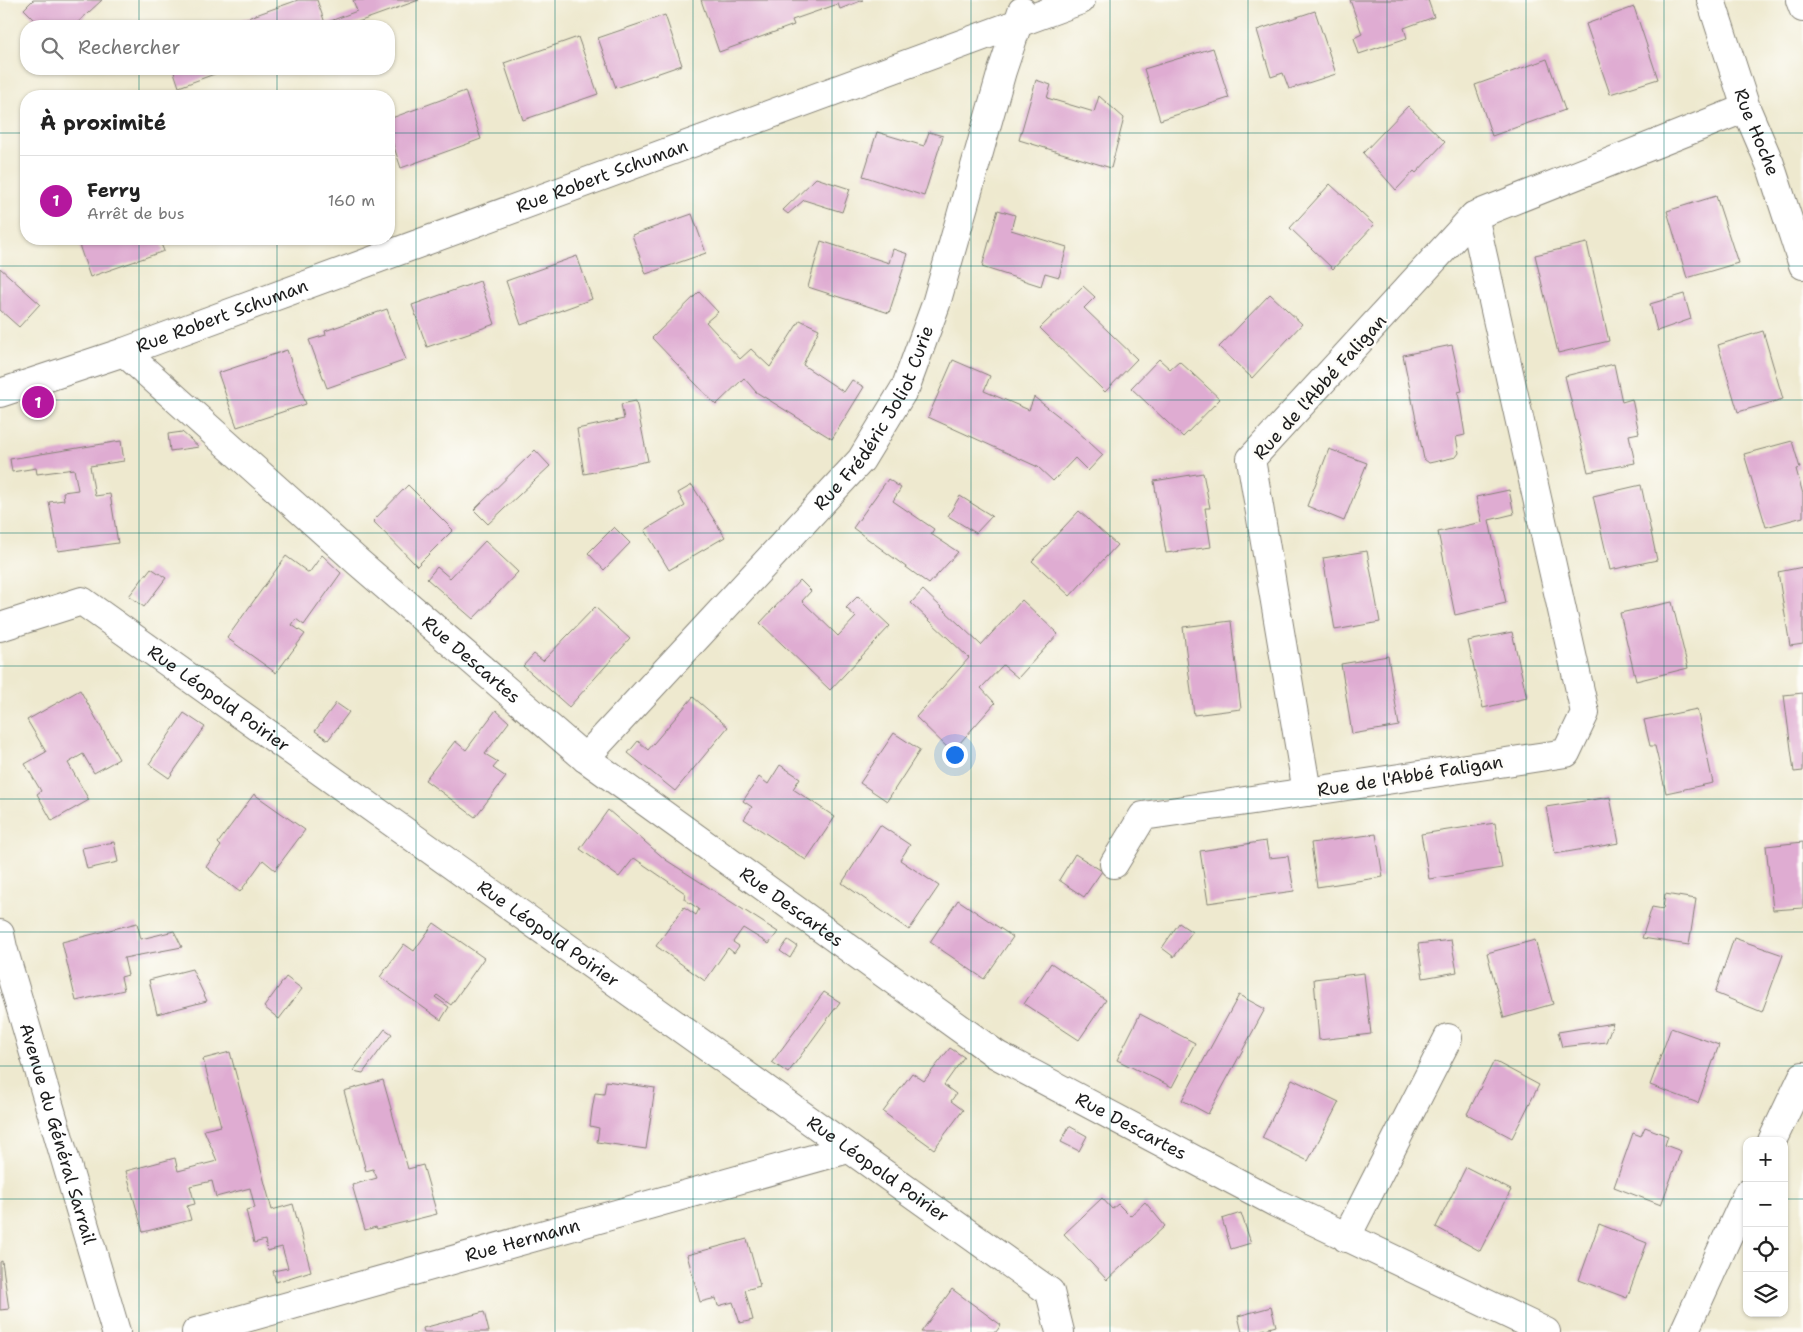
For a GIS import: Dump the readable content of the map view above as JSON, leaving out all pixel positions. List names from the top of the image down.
{
  "streets": {
    "street": [
      "Rue Hoche",
      "Rue Robert Schuman",
      "Rue de l'Abbé Faligan",
      "Rue Frédéric Joliot Curie",
      "Rue Descartes",
      "Rue Léopold Poirier",
      "Avenue du Général Sarrail",
      "Rue Hermann"
    ]
  },
  "crossings": [
    ["Rue Hoche", "Rue de l'Abbé Faligan"],
    ["Rue Robert Schuman", "Rue Frédéric Joliot Curie"],
    ["Rue Robert Schuman", "Rue Descartes"],
    ["Rue Frédéric Joliot Curie", "Rue Descartes"],
    ["Rue Léopold Poirier", "Rue Hermann"]
  ],
  "page": {
    "search": "Rechercher",
    "heading": "À proximité",
    "list": [
      {
        "mark": "1",
        "name": "Ferry",
        "note": "Arrêt de bus",
        "value": "160 m"
      }
    ],
    "pins": "1",
    "map_buttons": ["+", "−"]
  }
}
